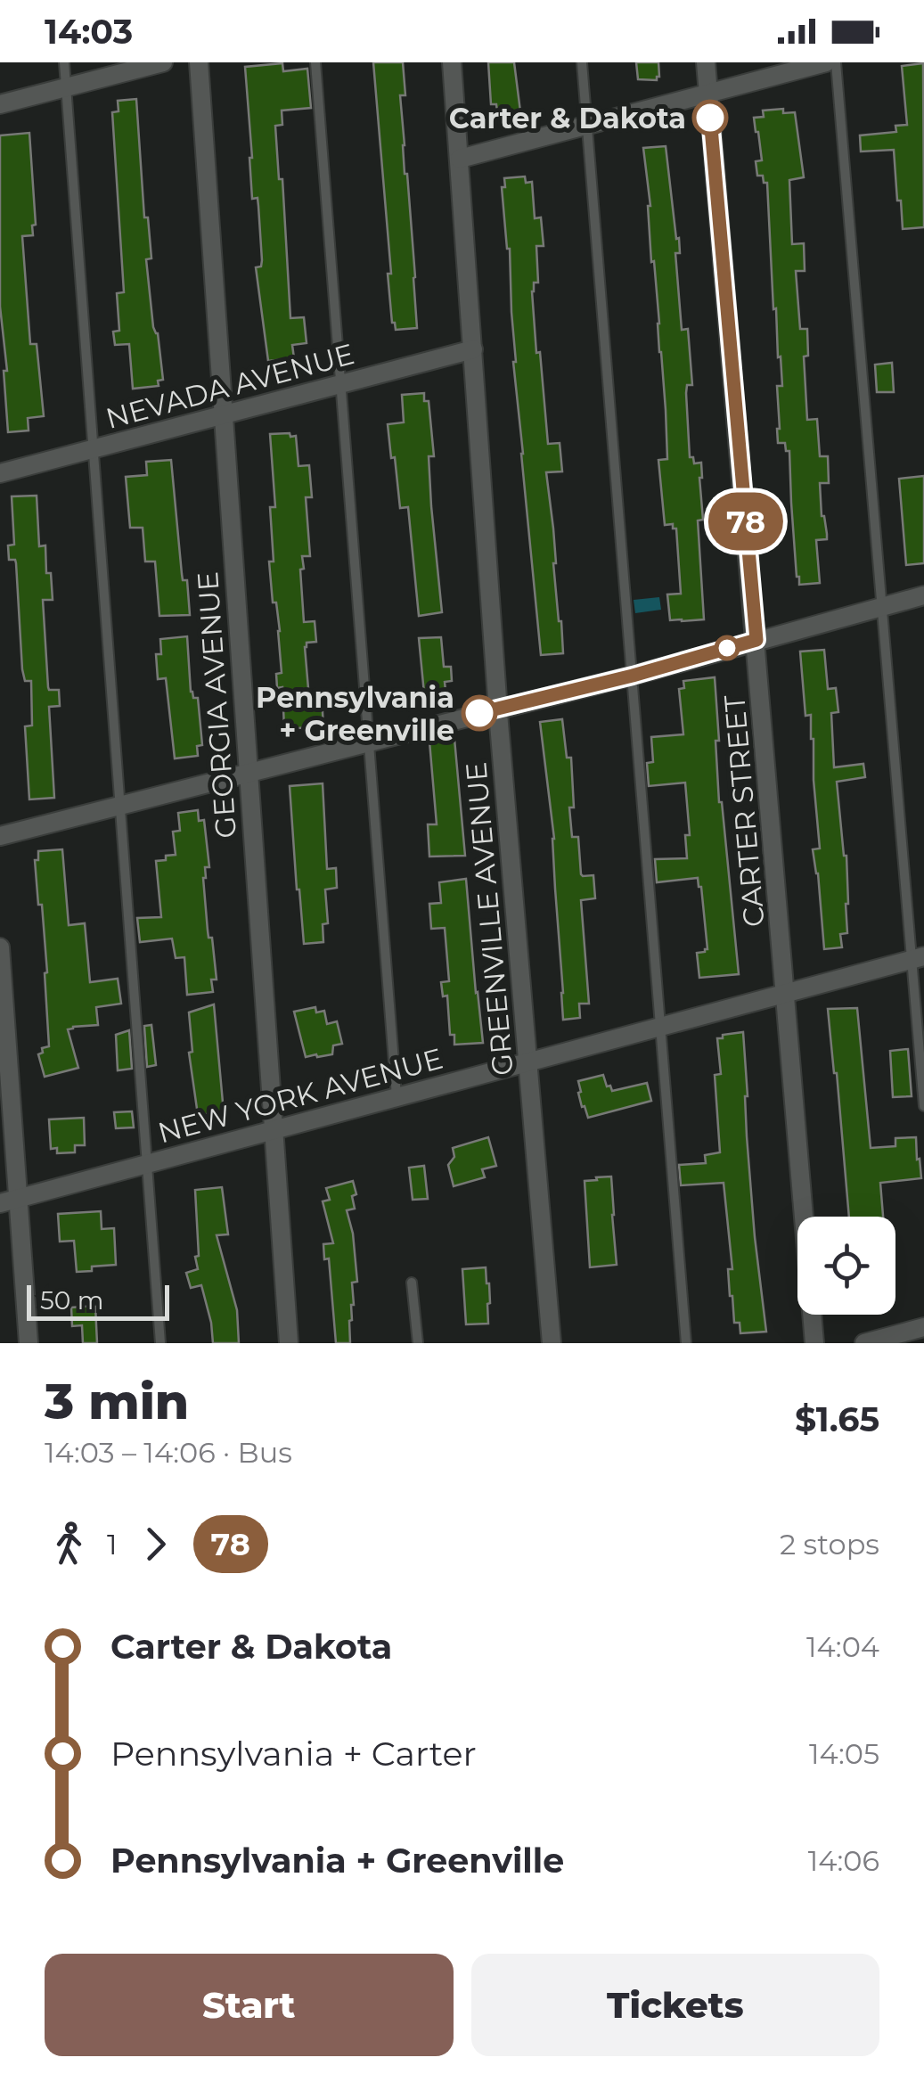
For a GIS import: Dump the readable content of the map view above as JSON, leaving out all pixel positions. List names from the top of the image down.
{
  "streets": {
    "street": [
      "NEVADA AVENUE",
      "GEORGIA AVENUE",
      "CARTER STREET",
      "GREENVILLE AVENUE",
      "NEW YORK AVENUE"
    ]
  },
  "crossings": [
    ["NEVADA AVENUE", "GEORGIA AVENUE"],
    ["NEVADA AVENUE", "GREENVILLE AVENUE"],
    ["GEORGIA AVENUE", "NEW YORK AVENUE"],
    ["CARTER STREET", "NEW YORK AVENUE"],
    ["GREENVILLE AVENUE", "NEW YORK AVENUE"]
  ],
  "places": ["Carter & Dakota", "Pennsylvania + Greenville"],
  "lines": ["bus line 78"],
  "scale_bar": "50 m",
  "page": {
    "status": "14:03",
    "on_map": "78",
    "scale": "50 m",
    "heading": ["3 min", "14:03 – 14:06 · Bus", "$1.65"],
    "legs": ["1", "78", "2 stops"],
    "list": [
      {
        "name": "Carter & Dakota",
        "value": "14:04"
      },
      {
        "name": "Pennsylvania + Carter",
        "value": "14:05"
      },
      {
        "name": "Pennsylvania + Greenville",
        "value": "14:06"
      }
    ],
    "buttons": ["Start", "Tickets"]
  }
}
